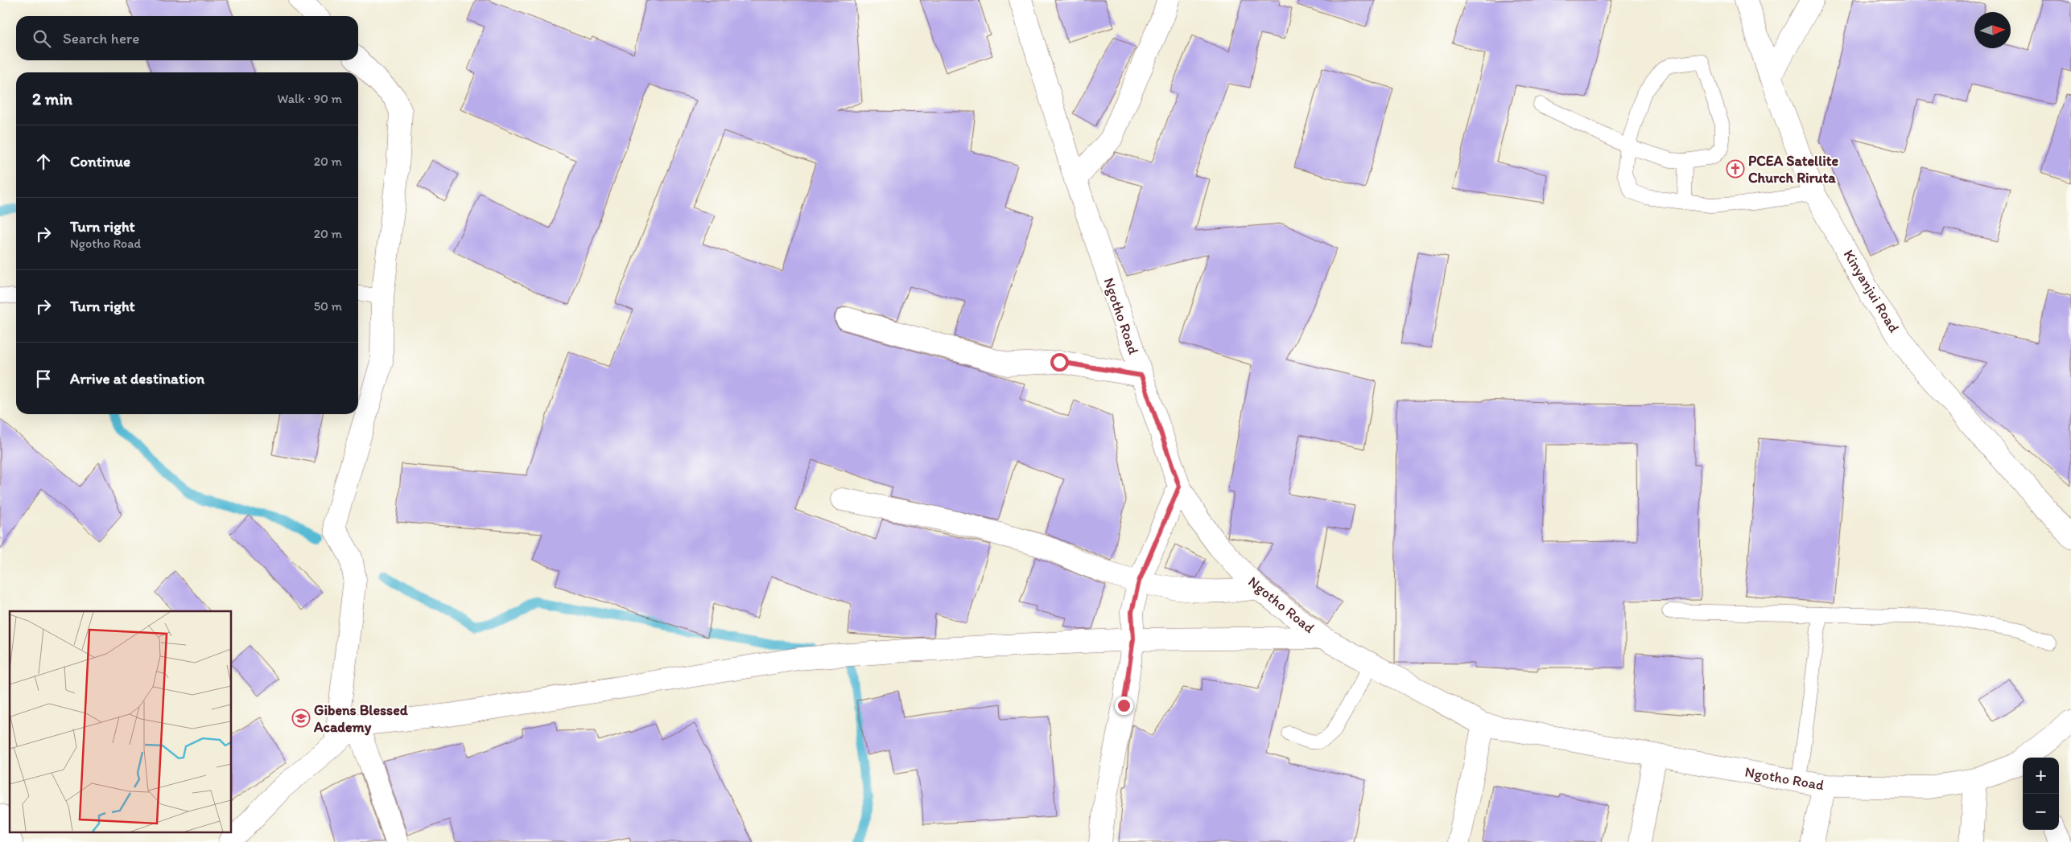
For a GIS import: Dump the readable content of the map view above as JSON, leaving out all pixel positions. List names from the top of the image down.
{
  "streets": {
    "street": ["Kinyanjui Road", "Ngotho Road"]
  },
  "places": {
    "church": ["PCEA Satellite Church Riruta"],
    "school or university": ["Gibens Blessed Academy"]
  },
  "north": "right",
  "page": {
    "search": "Search here",
    "heading": ["2 min", "Walk · 90 m"],
    "list": [
      ["Continue", "20 m"],
      ["Turn right", "Ngotho Road", "20 m"],
      ["Turn right", "50 m"],
      "Arrive at destination"
    ],
    "map_buttons": ["+", "−"]
  }
}
